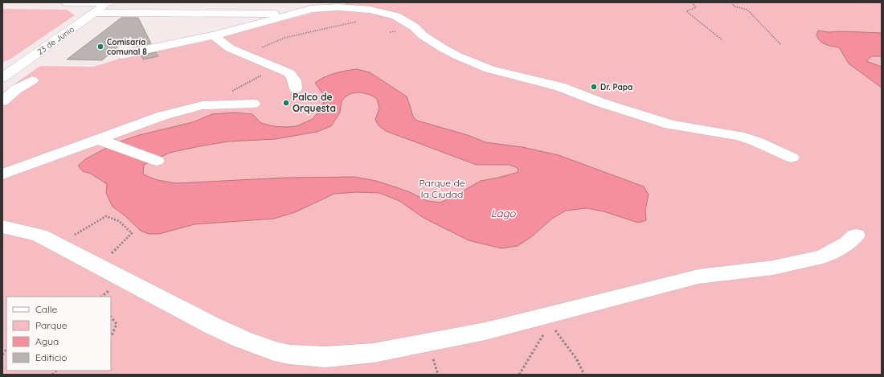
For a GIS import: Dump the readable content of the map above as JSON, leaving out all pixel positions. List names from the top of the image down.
{
  "streets": {
    "street": ["23 de Junio"]
  },
  "water": ["Lago"],
  "parks": ["Parque de la Ciudad"],
  "places": ["Comisaría comunal 8", "Dr. Papa", "Palco de Orquesta"],
  "legend": [
    "Calle",
    "Parque",
    "Agua",
    "Edificio"
  ]
}
